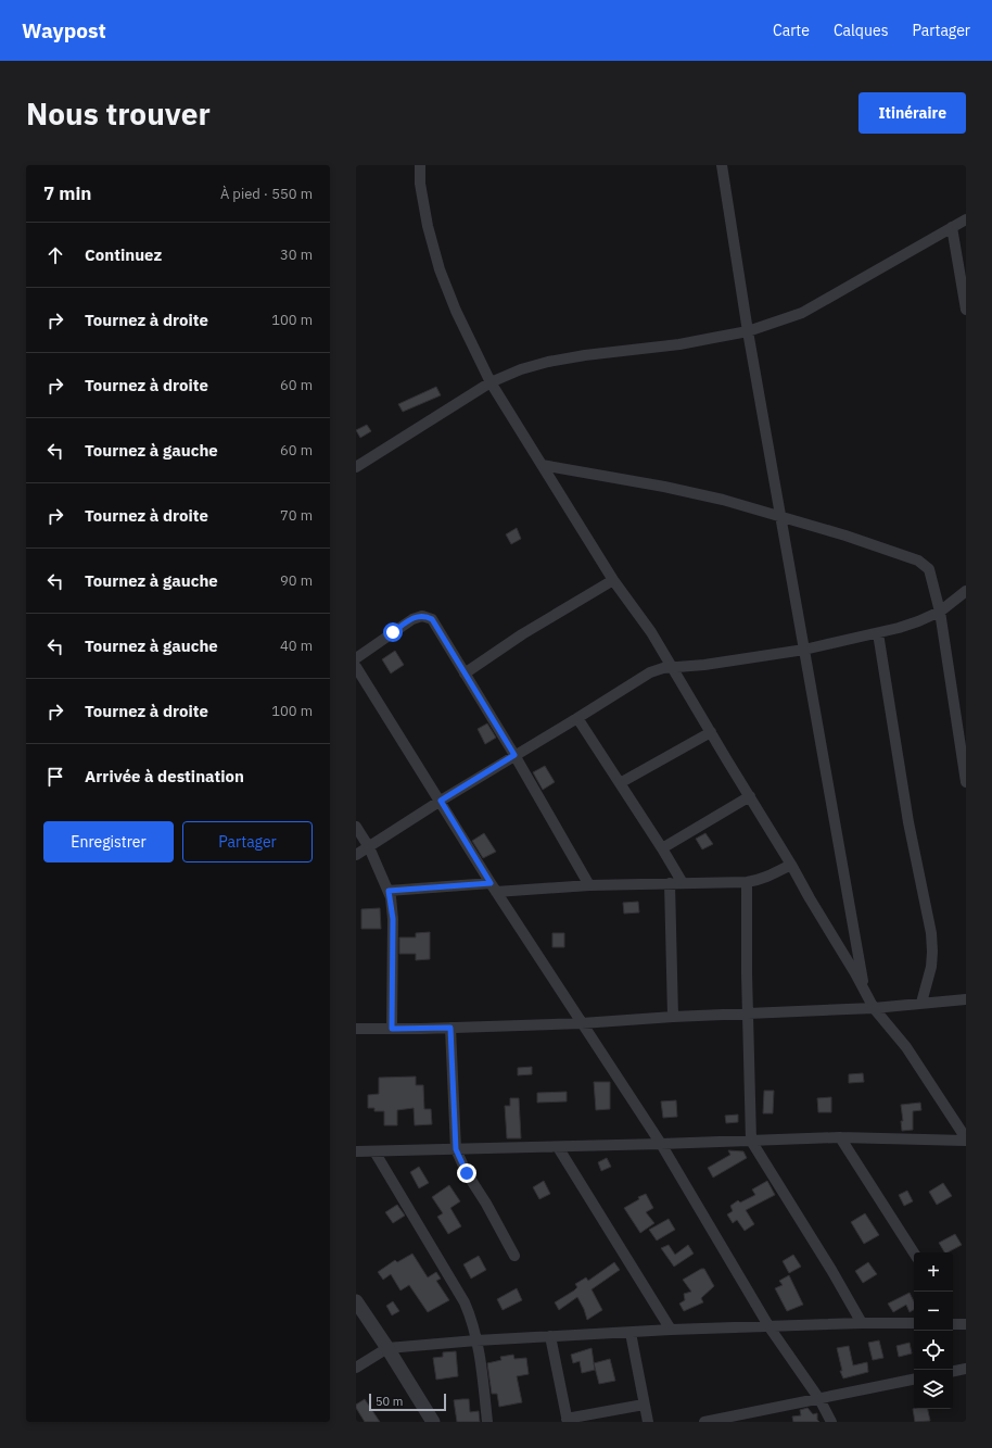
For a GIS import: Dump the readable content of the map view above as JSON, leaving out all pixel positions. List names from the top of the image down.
{
  "scale_bar": "50 m",
  "page": {
    "header": "Waypost",
    "nav": ["Carte", "Calques", "Partager"],
    "buttons": [
      "Itinéraire",
      ["Enregistrer", "Partager"]
    ],
    "title": "Nous trouver",
    "heading": ["7 min", "À pied · 550 m"],
    "list": [
      ["Continuez", "30 m"],
      ["Tournez à droite", "100 m"],
      ["Tournez à droite", "60 m"],
      ["Tournez à gauche", "60 m"],
      ["Tournez à droite", "70 m"],
      ["Tournez à gauche", "90 m"],
      ["Tournez à gauche", "40 m"],
      ["Tournez à droite", "100 m"],
      "Arrivée à destination"
    ],
    "map_buttons": ["+", "−"],
    "scale": "50 m"
  }
}
